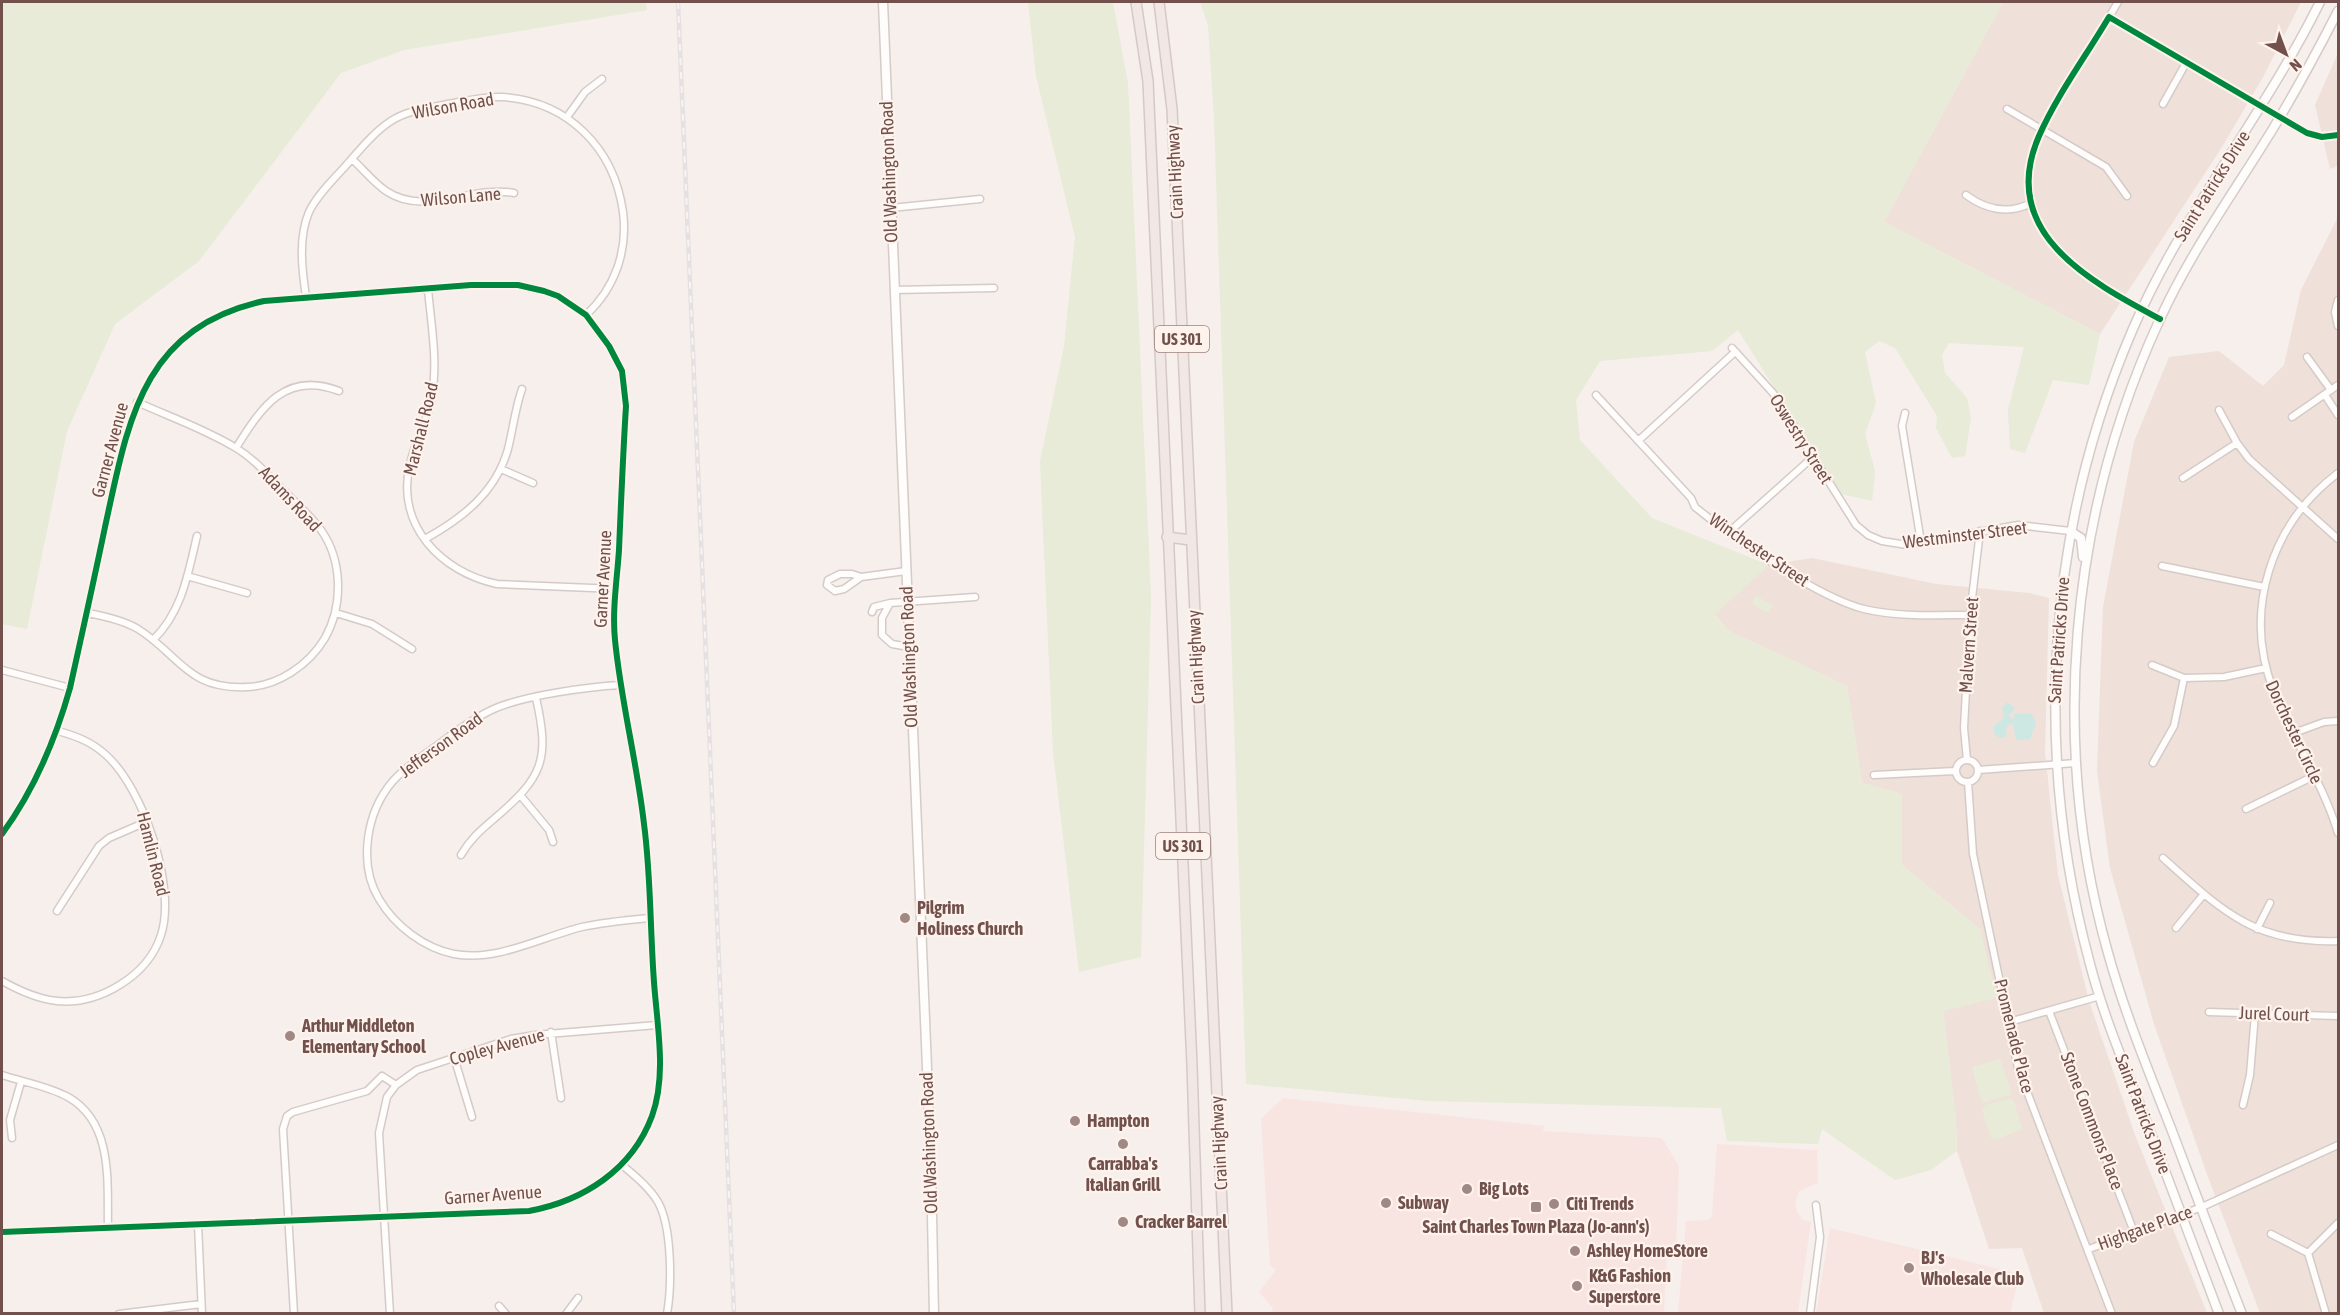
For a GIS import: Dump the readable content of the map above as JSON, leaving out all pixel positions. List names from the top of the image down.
{
  "streets": {
    "highway": ["Crain Highway", "US 301"],
    "main road": ["Old Washington Road", "Saint Patricks Drive"],
    "street": [
      "Wilson Road",
      "Wilson Lane",
      "Marshall Road",
      "Oswestry Street",
      "Garner Avenue",
      "Adams Road",
      "Westminster Street",
      "Winchester Street",
      "Malvern Street",
      "Dorchester Circle",
      "Jefferson Road",
      "Hamlin Road",
      "Jurel Court",
      "Promenade Place",
      "Copley Avenue",
      "Stone Commons Place",
      "Highgate Place"
    ]
  },
  "crossings": [
    ["Wilson Road", "Wilson Lane"],
    ["Wilson Road", "Garner Avenue"],
    ["Saint Patricks Drive", "Westminster Street"],
    ["Saint Patricks Drive", "Highgate Place"],
    ["Marshall Road", "Garner Avenue"],
    ["Oswestry Street", "Westminster Street"],
    ["Oswestry Street", "Winchester Street"],
    ["Garner Avenue", "Adams Road"],
    ["Garner Avenue", "Jefferson Road"],
    ["Garner Avenue", "Hamlin Road"],
    ["Garner Avenue", "Copley Avenue"],
    ["Westminster Street", "Malvern Street"],
    ["Winchester Street", "Malvern Street"],
    ["Malvern Street", "Promenade Place"],
    ["Promenade Place", "Highgate Place"],
    ["Stone Commons Place", "Highgate Place"]
  ],
  "places": {
    "other": [
      "Pilgrim Holiness Church",
      "Arthur Middleton Elementary School",
      "Hampton",
      "Carrabba's Italian Grill",
      "Big Lots",
      "Subway",
      "Citi Trends",
      "Cracker Barrel",
      "Ashley HomeStore",
      "BJ's Wholesale Club",
      "K&G Fashion Superstore"
    ],
    "transit": ["Saint Charles Town Plaza (Jo-ann's)"]
  },
  "north": "bottom right"
}
